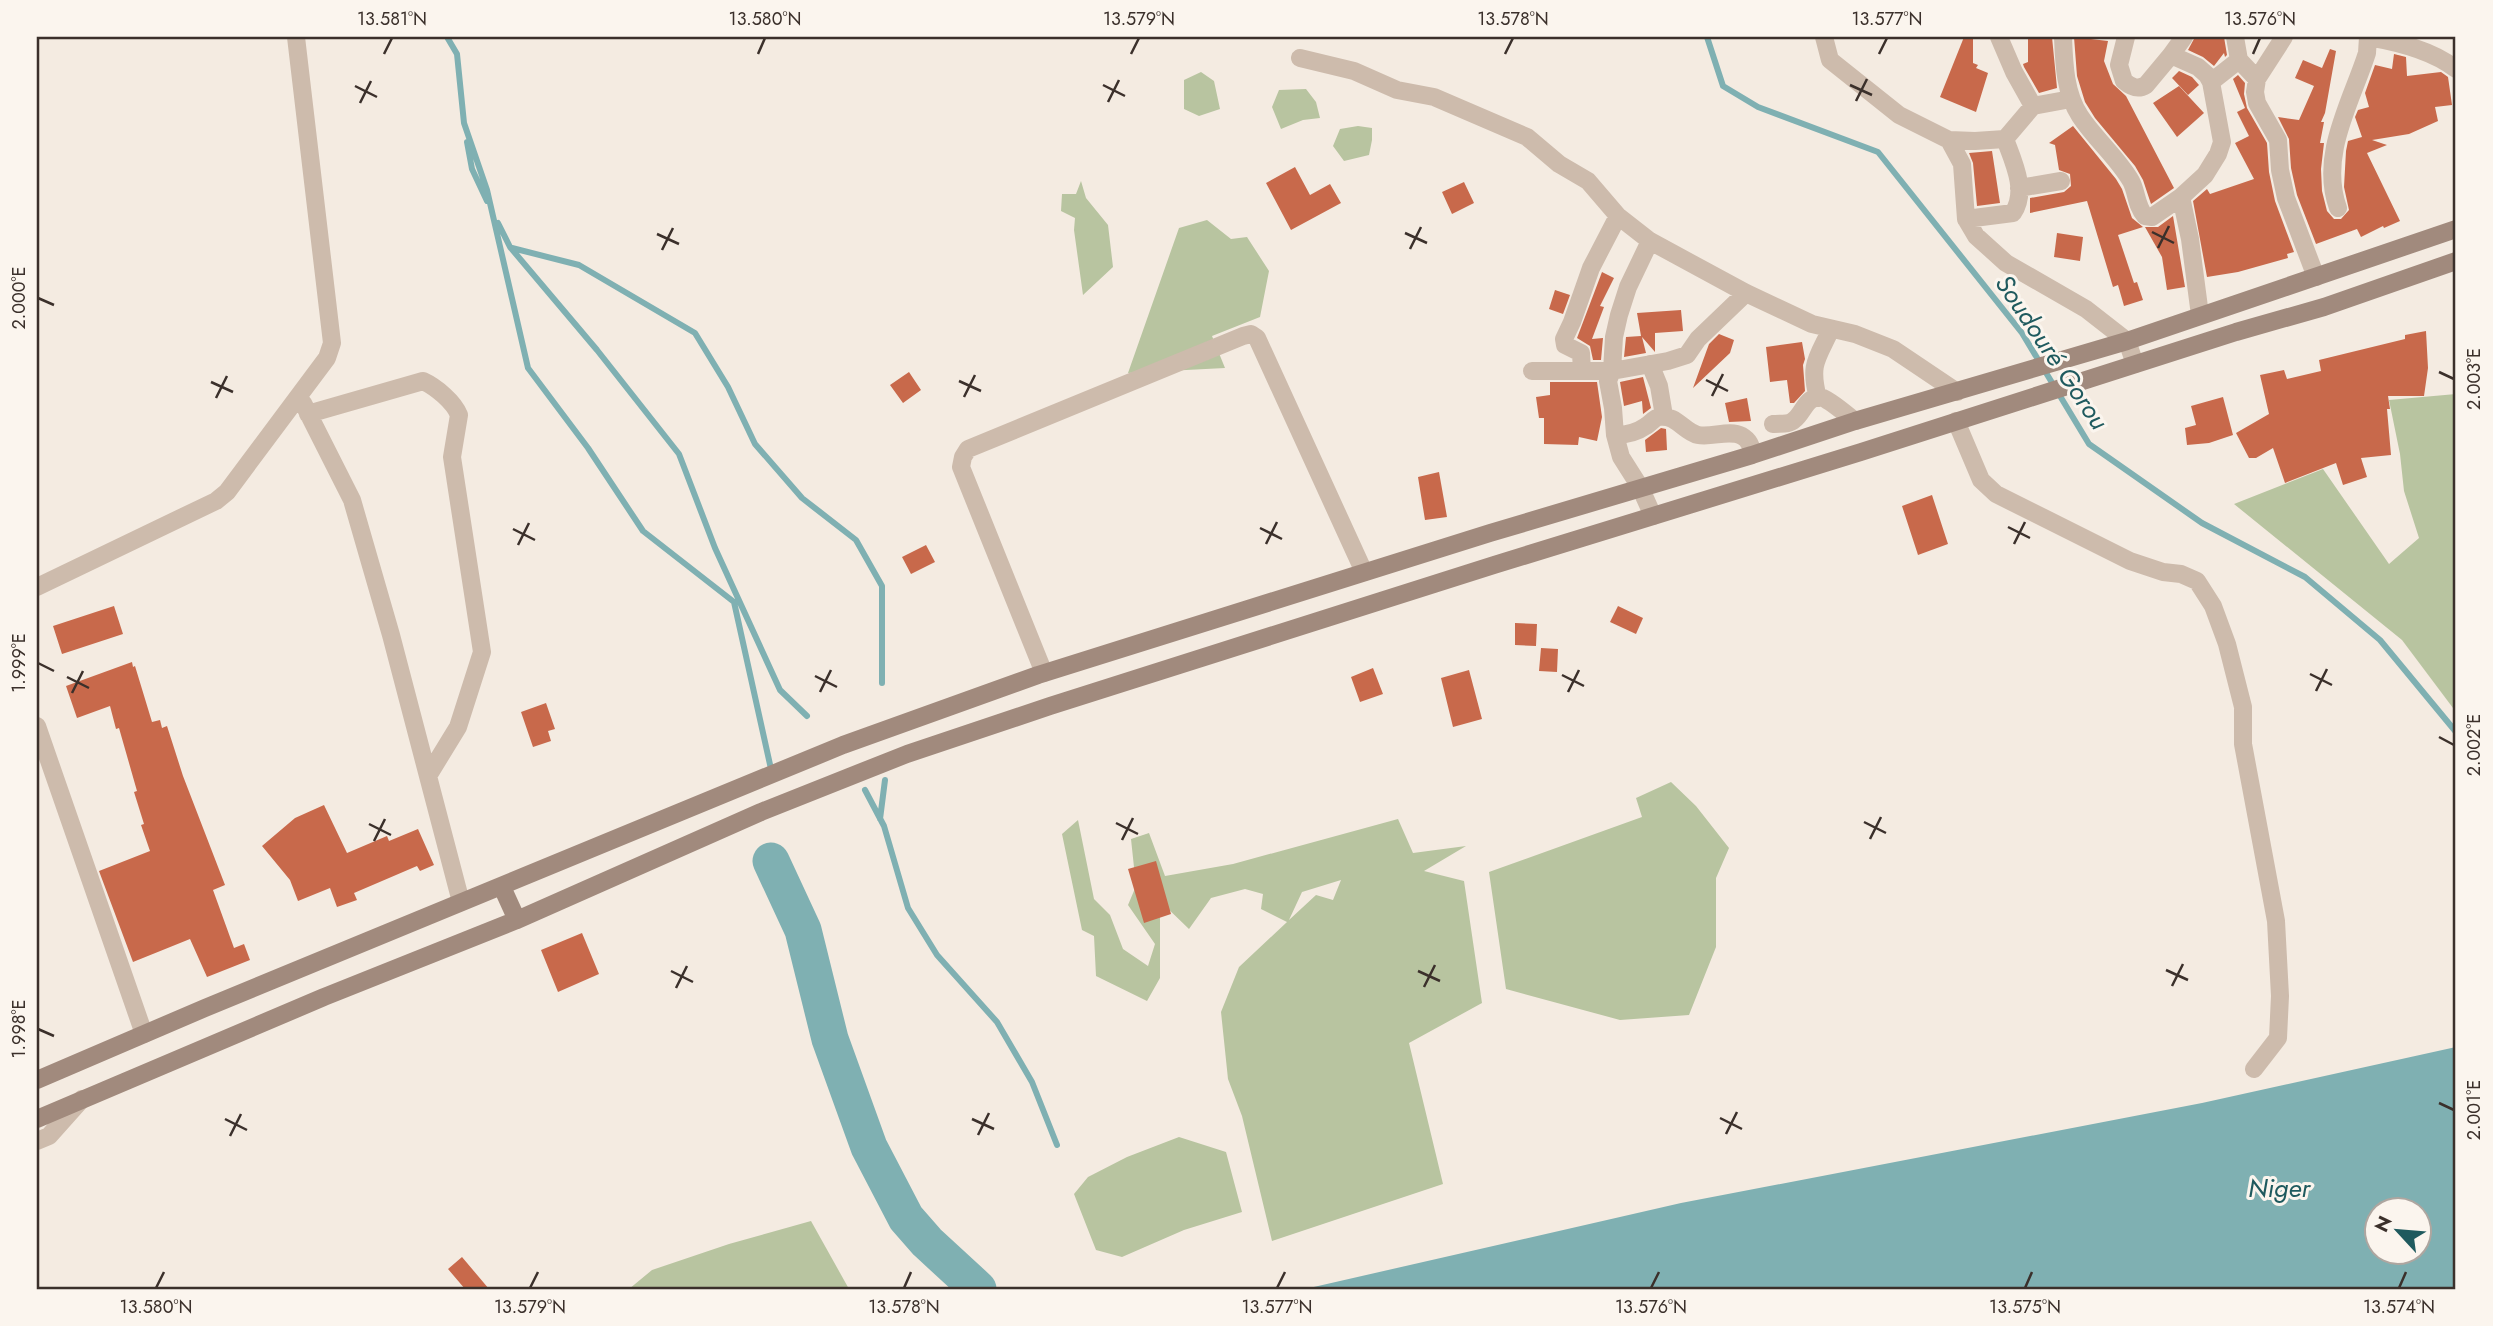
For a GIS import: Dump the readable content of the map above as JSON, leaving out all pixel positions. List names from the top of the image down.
{
  "water": ["Soudouré Gorou", "Niger"],
  "north": "top left",
  "coordinates": [
    "13.581°N",
    "13.580°N",
    "13.579°N",
    "13.578°N",
    "13.577°N",
    "13.576°N",
    "2.000°E",
    "2.003°E",
    "1.999°E",
    "2.002°E",
    "1.998°E",
    "2.001°E",
    "13.575°N",
    "13.574°N"
  ]
}
